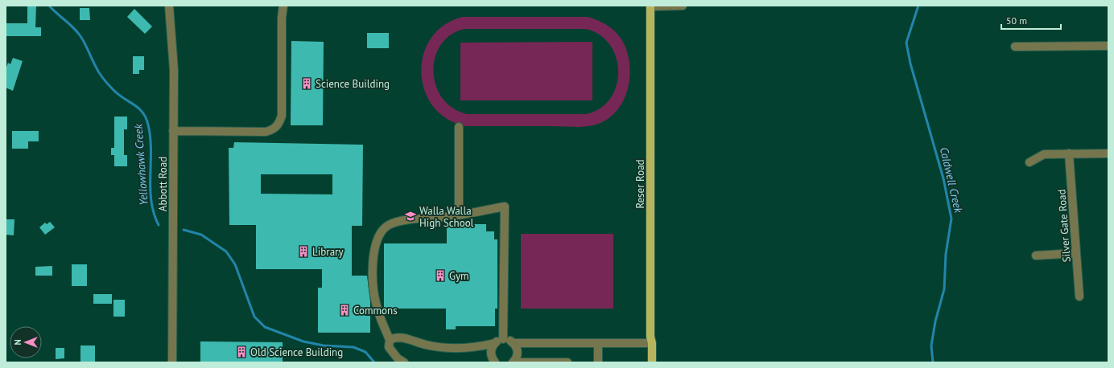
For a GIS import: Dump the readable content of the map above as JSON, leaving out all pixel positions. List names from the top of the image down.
{
  "streets": {
    "main road": ["Reser Road"],
    "street": ["Abbott Road", "Silver Gate Road"]
  },
  "water": ["Yellowhawk Creek", "Caldwell Creek"],
  "places": {
    "building": [
      "Science Building",
      "Library",
      "Gym",
      "Commons",
      "Old Science Building"
    ],
    "school or university": ["Walla Walla High School"]
  },
  "scale_bar": "50 m",
  "north": "left"
}
